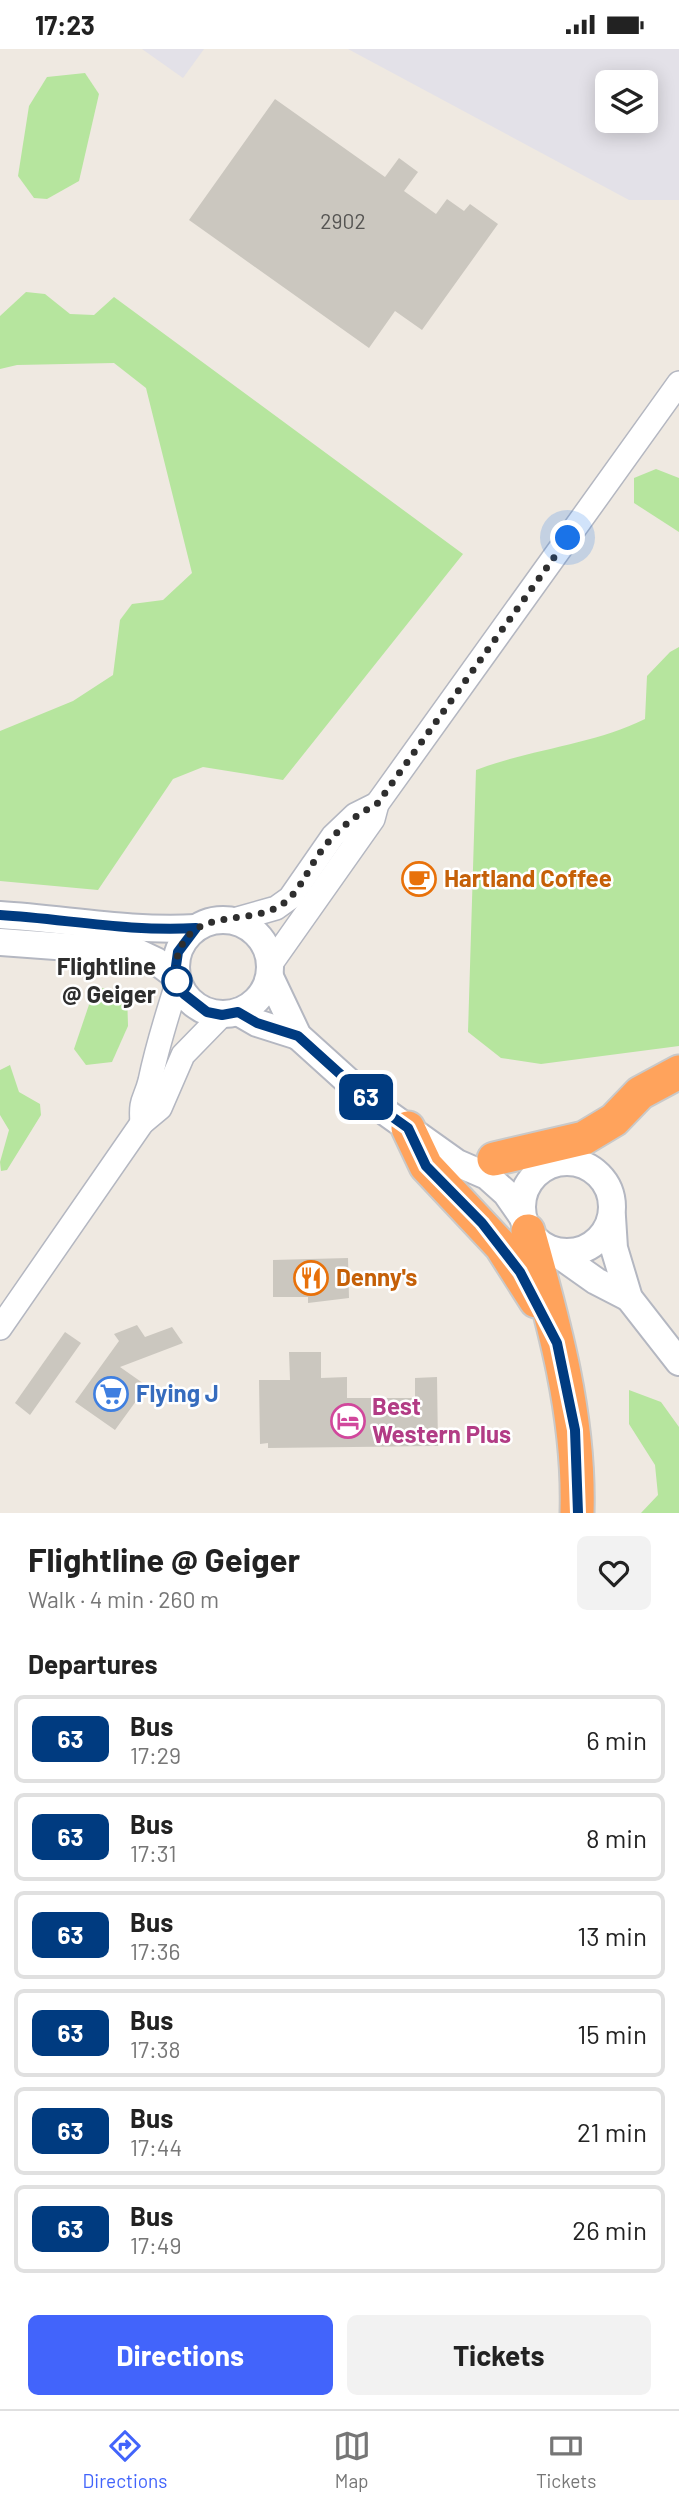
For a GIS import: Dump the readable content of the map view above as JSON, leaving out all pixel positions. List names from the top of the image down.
{
  "places": {
    "cafe": ["Hartland Coffee"],
    "other": ["Flightline @ Geiger"],
    "restaurant": ["Denny's"],
    "supermarket": ["Flying J"],
    "hotel": ["Best Western Plus"]
  },
  "lines": ["bus line 63"],
  "house_numbers": ["2902"],
  "page": {
    "status": "17:23",
    "on_map": "63",
    "heading": [
      ["Flightline @ Geiger", "Walk · 4 min · 260 m"],
      "Departures"
    ],
    "list": [
      {
        "mark": "63",
        "name": "Bus",
        "note": "17:29",
        "value": "6 min"
      },
      {
        "mark": "63",
        "name": "Bus",
        "note": "17:31",
        "value": "8 min"
      },
      {
        "mark": "63",
        "name": "Bus",
        "note": "17:36",
        "value": "13 min"
      },
      {
        "mark": "63",
        "name": "Bus",
        "note": "17:38",
        "value": "15 min"
      },
      {
        "mark": "63",
        "name": "Bus",
        "note": "17:44",
        "value": "21 min"
      },
      {
        "mark": "63",
        "name": "Bus",
        "note": "17:49",
        "value": "26 min"
      }
    ],
    "buttons": ["Directions", "Tickets"],
    "tabs": ["Directions", "Map", "Tickets"]
  }
}
